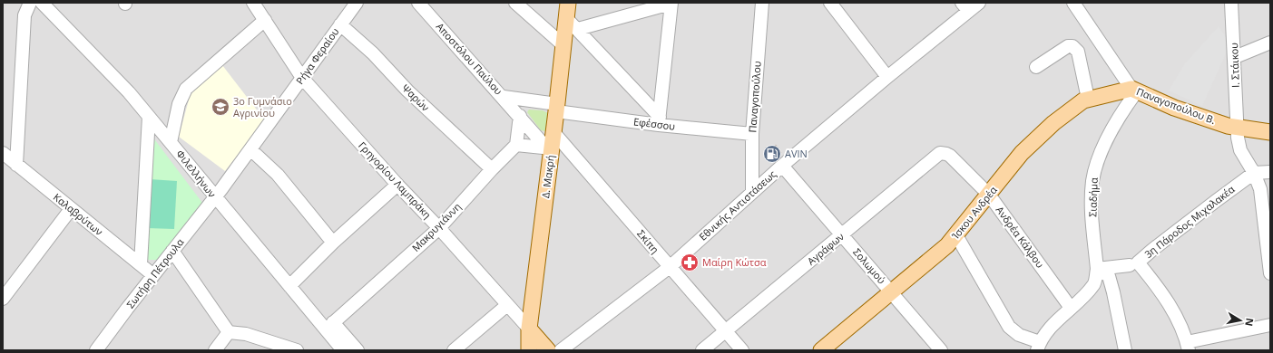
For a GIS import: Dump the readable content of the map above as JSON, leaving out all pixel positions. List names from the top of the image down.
{
  "streets": {
    "main road": [
      "Παναγοπούλου Β.",
      "Δ. Μακρή",
      "Γρηγορίου Λαμπράκη",
      "Ίσκου Ανδρέα"
    ],
    "street": [
      "Ρήγα Φεραίου",
      "Αποστόλου Παύλου",
      "Ι. Στάικου",
      "Παναγοπούλου",
      "Ψαρών",
      "Εφέσσου",
      "Φιλελλήνων",
      "Σιαδήμα",
      "Εθνικής Αντιστάσεως",
      "Καλαβρύτων",
      "3η Πάροδος Μιχαλακέα",
      "Μακρυγιάννη",
      "Ανδρέα Κάλβου",
      "Σκίπη",
      "Αγράφων",
      "Σολωμού",
      "Σωτήρη Πέτρουλα"
    ]
  },
  "crossings": [
    ["Ρήγα Φεραίου", "Ψαρών"],
    ["Ρήγα Φεραίου", "Φιλελλήνων"],
    ["Ρήγα Φεραίου", "Γρηγορίου Λαμπράκη"],
    ["Ρήγα Φεραίου", "Σωτήρη Πέτρουλα"],
    ["Αποστόλου Παύλου", "Εφέσσου"],
    ["Αποστόλου Παύλου", "Δ. Μακρή"],
    ["Ι. Στάικου", "Παναγοπούλου Β."],
    ["Ι. Στάικου", "3η Πάροδος Μιχαλακέα"],
    ["Παναγοπούλου", "Εφέσσου"],
    ["Παναγοπούλου", "Εθνικής Αντιστάσεως"],
    ["Ψαρών", "Μακρυγιάννη"],
    ["Παναγοπούλου Β.", "Σιαδήμα"],
    ["Παναγοπούλου Β.", "Ίσκου Ανδρέα"],
    ["Εφέσσου", "Δ. Μακρή"],
    ["Φιλελλήνων", "Μακρυγιάννη"],
    ["Φιλελλήνων", "Σωτήρη Πέτρουλα"],
    ["Δ. Μακρή", "Γρηγορίου Λαμπράκη"],
    ["Δ. Μακρή", "Σκίπη"],
    ["Γρηγορίου Λαμπράκη", "Μακρυγιάννη"],
    ["Σιαδήμα", "Ίσκου Ανδρέα"],
    ["Εθνικής Αντιστάσεως", "Σκίπη"],
    ["Εθνικής Αντιστάσεως", "Σολωμού"],
    ["Ίσκου Ανδρέα", "Ανδρέα Κάλβου"],
    ["Ίσκου Ανδρέα", "Σολωμού"],
    ["Καλαβρύτων", "Σωτήρη Πέτρουλα"],
    ["Ανδρέα Κάλβου", "Αγράφων"],
    ["Σκίπη", "Αγράφων"],
    ["Αγράφων", "Σολωμού"]
  ],
  "places": {
    "school or university": ["3ο Γυμνάσιο Αγρινίου"],
    "fuel station": ["AVIN"],
    "pharmacy": ["Μαίρη Κώτσα"]
  },
  "north": "right"
}
